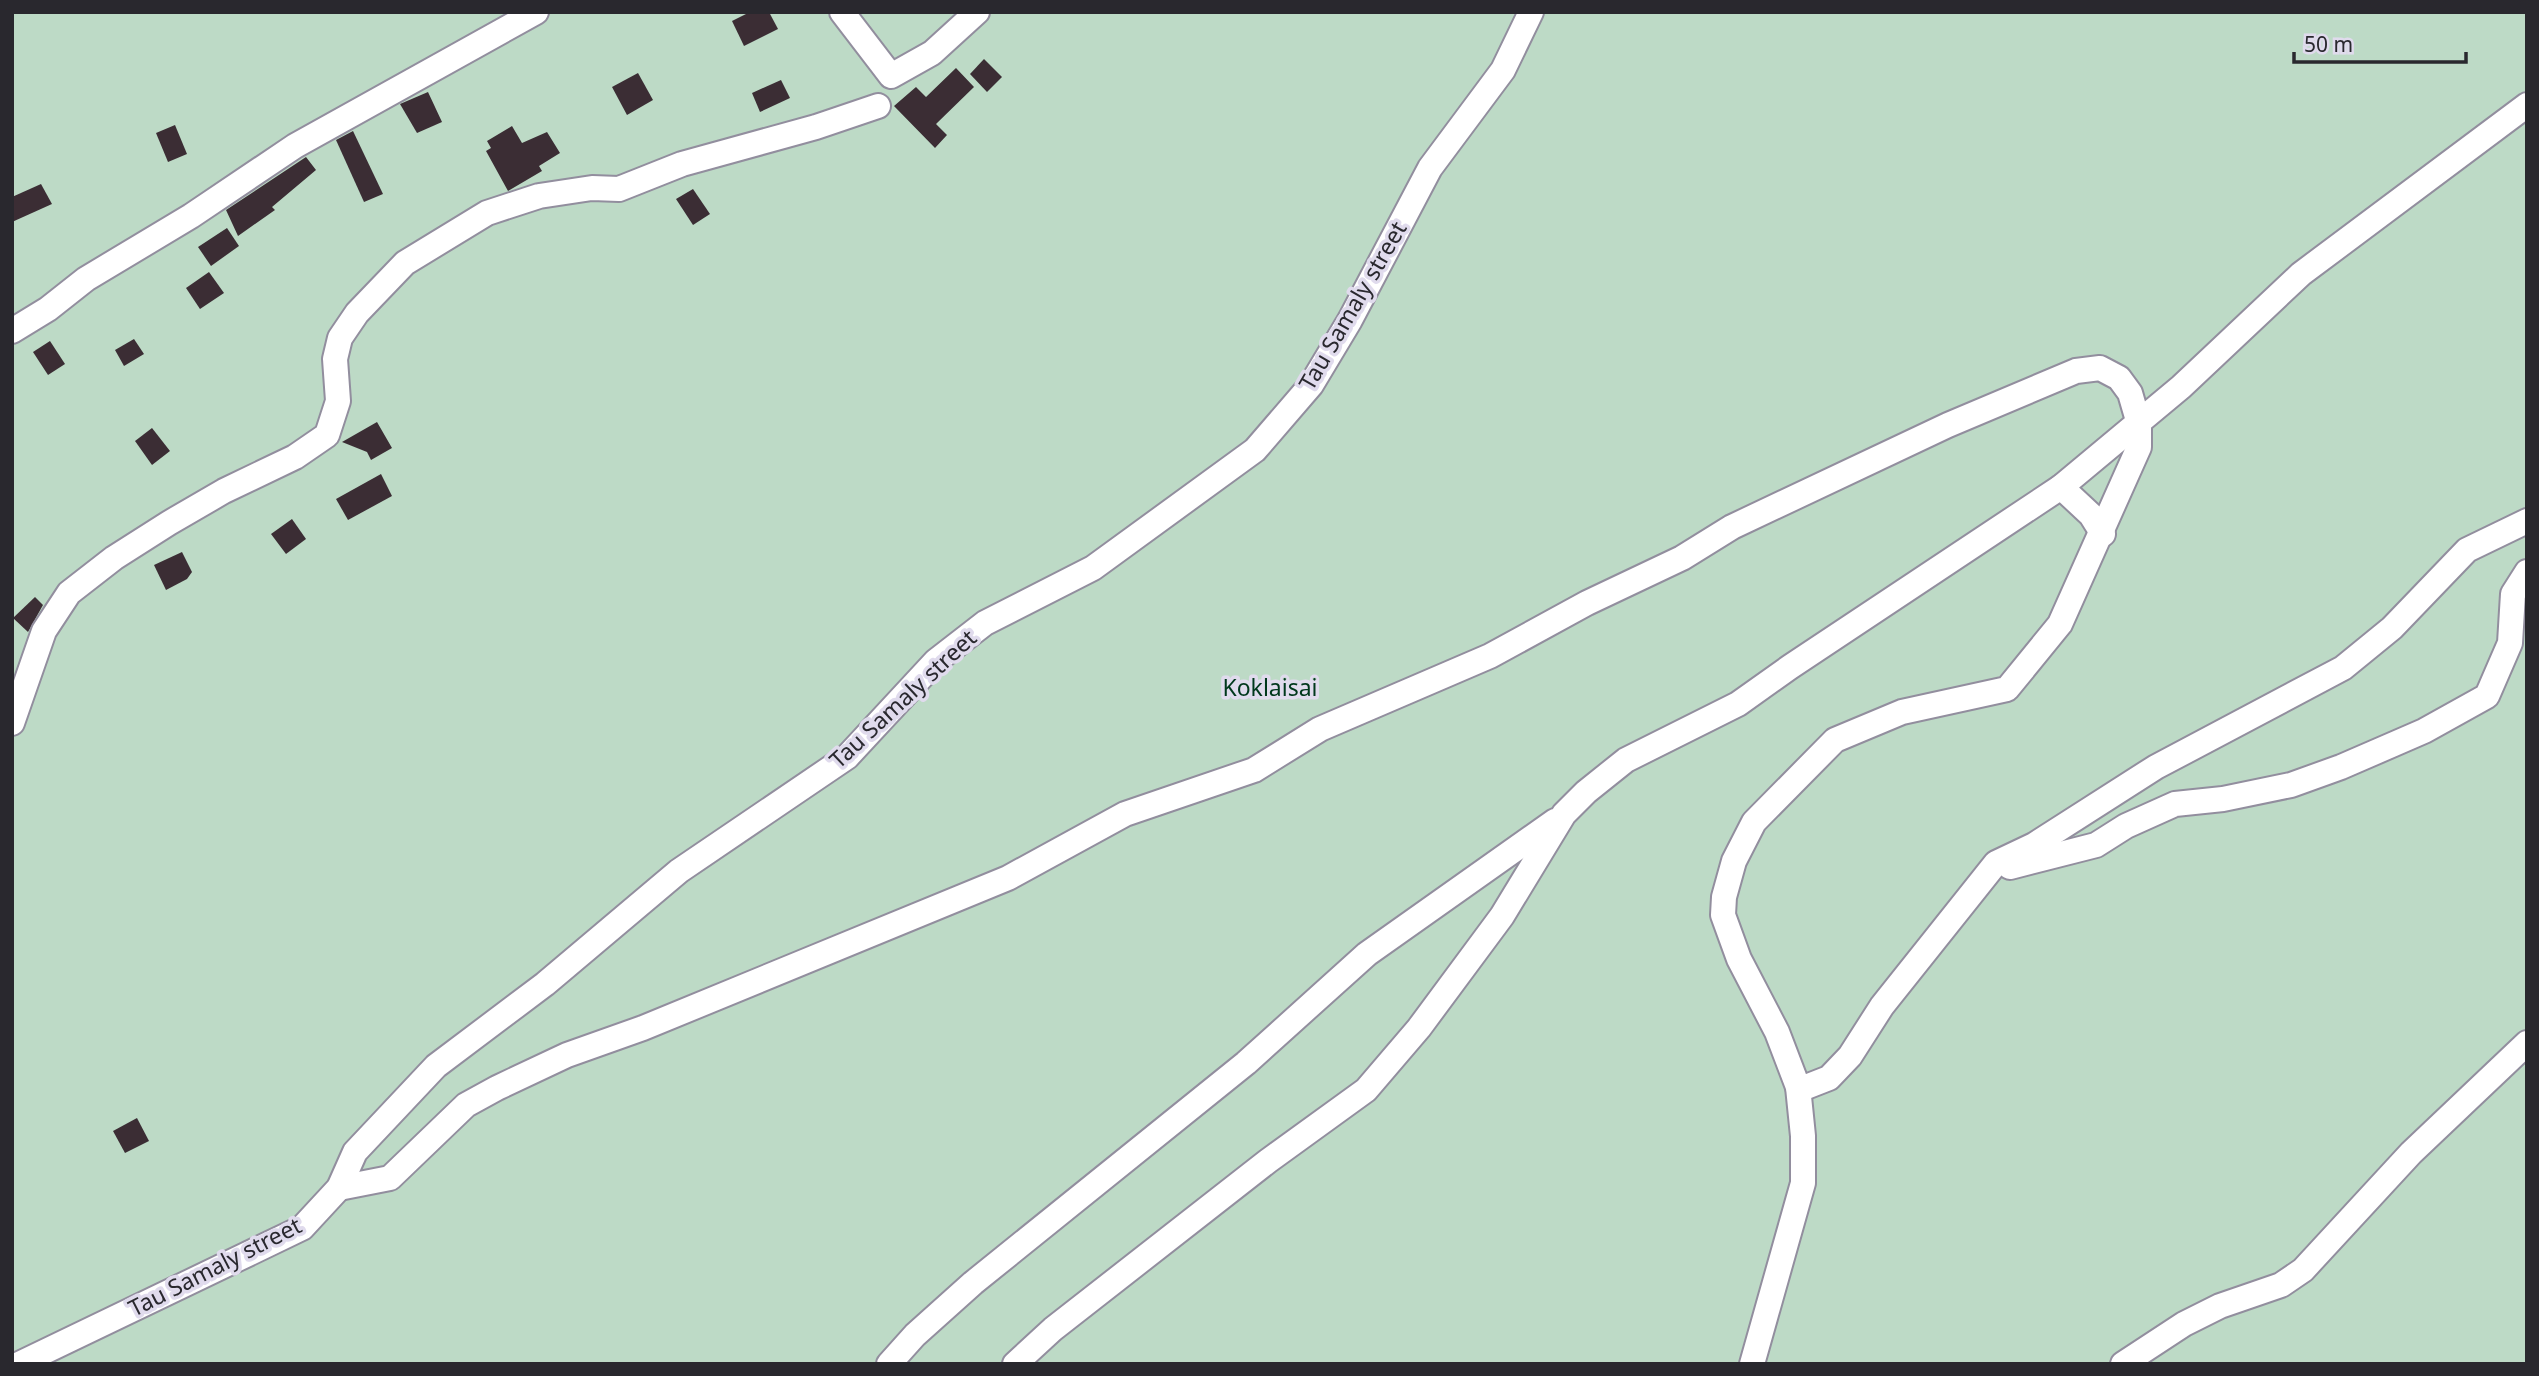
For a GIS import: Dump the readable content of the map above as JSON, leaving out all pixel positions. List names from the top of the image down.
{
  "streets": {
    "street": ["Tau Samaly street"]
  },
  "parks": ["Koklaisai"],
  "scale_bar": "50 m"
}
